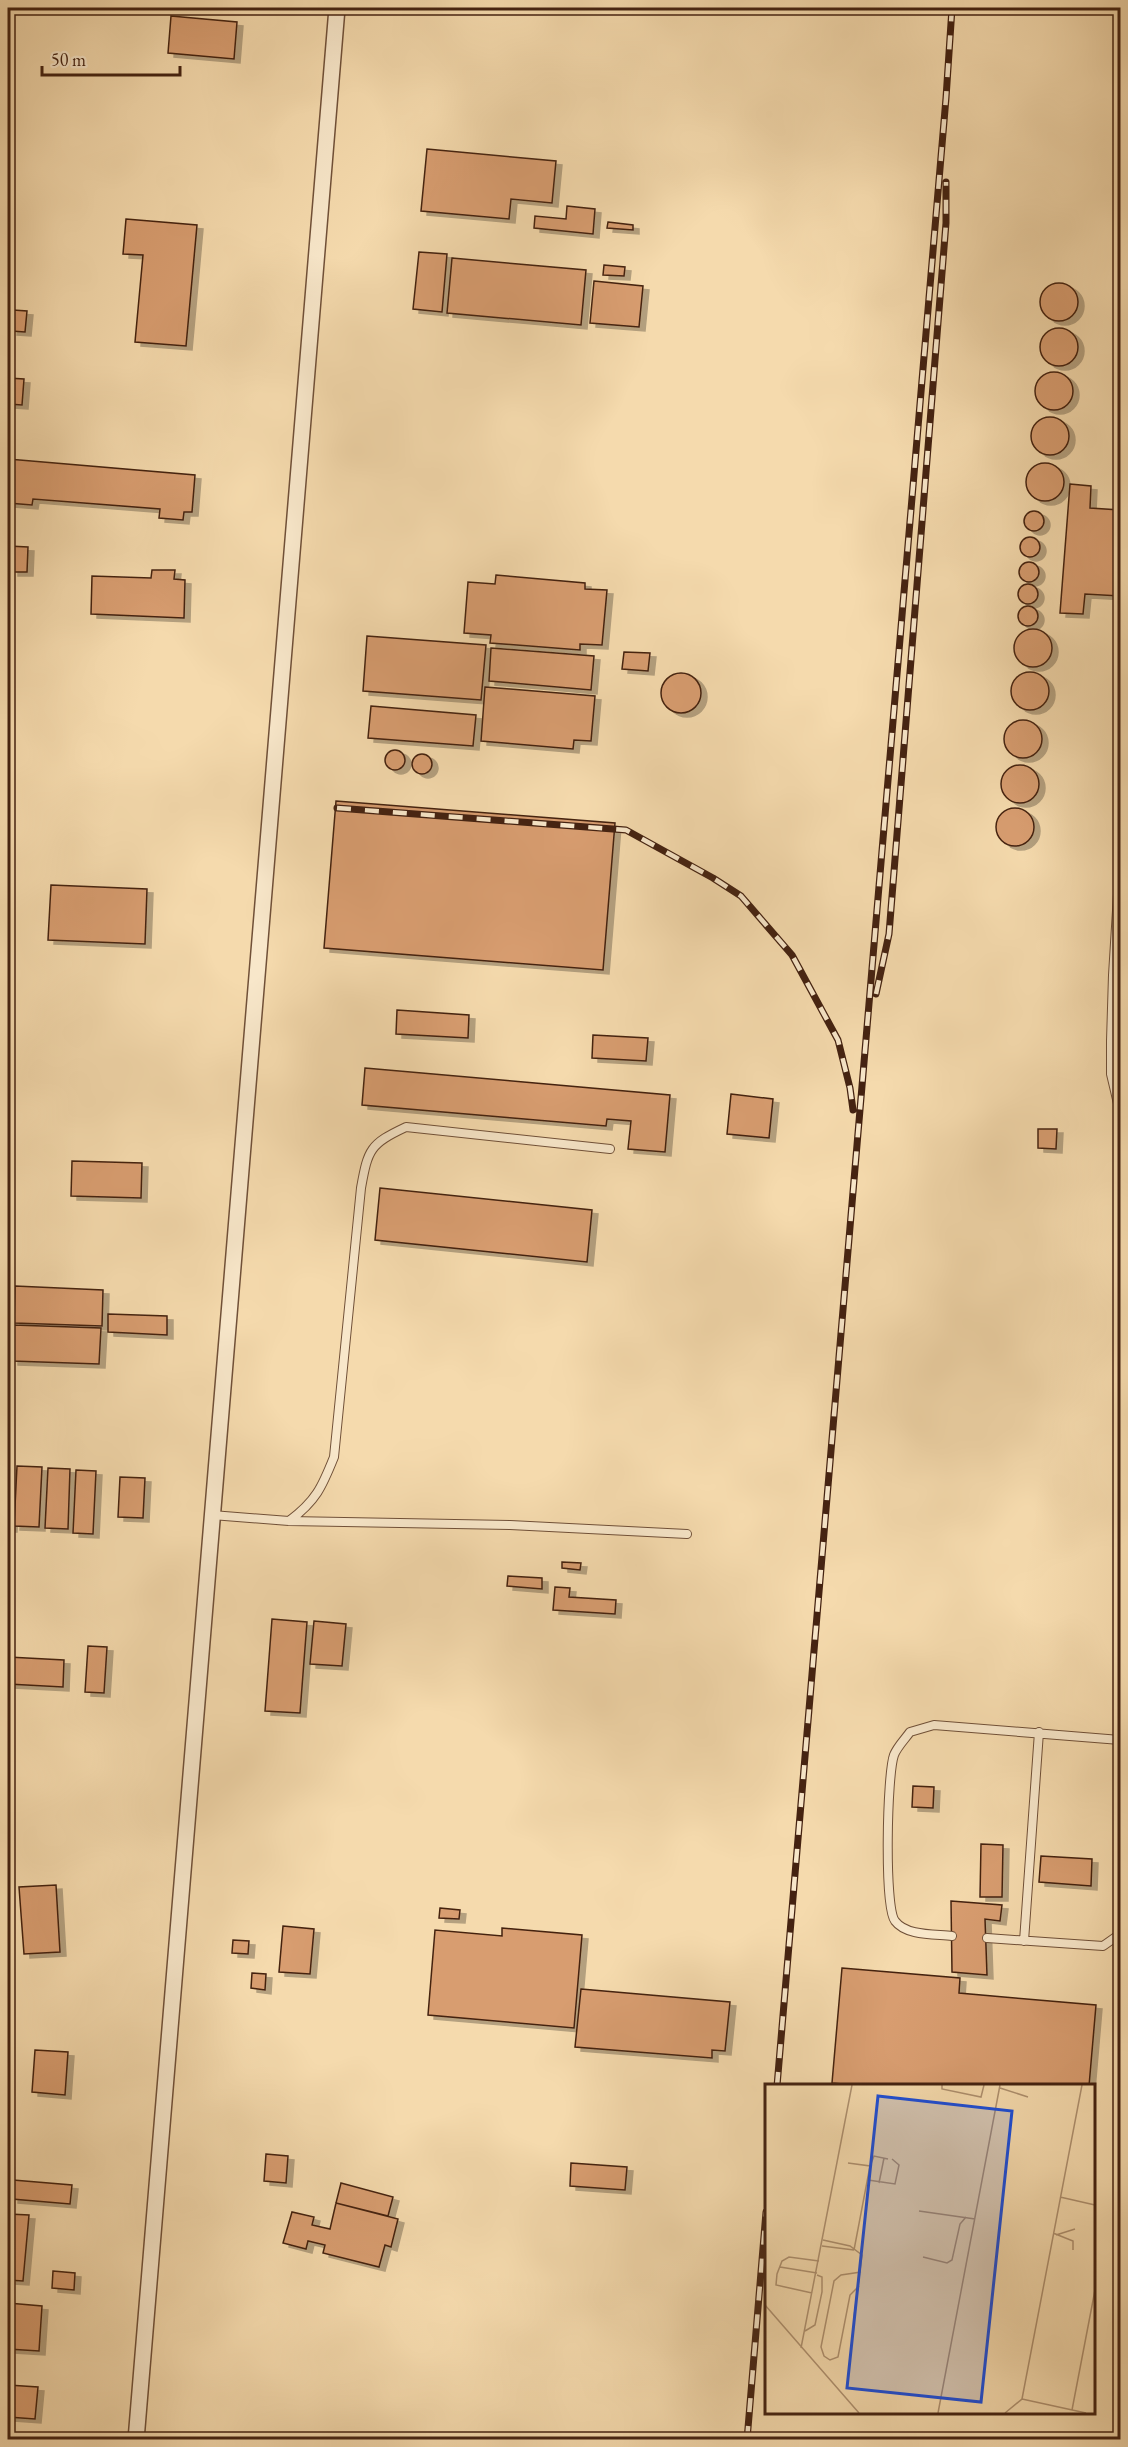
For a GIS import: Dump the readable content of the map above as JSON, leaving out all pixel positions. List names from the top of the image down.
{
  "scale_bar": "50 m"
}
